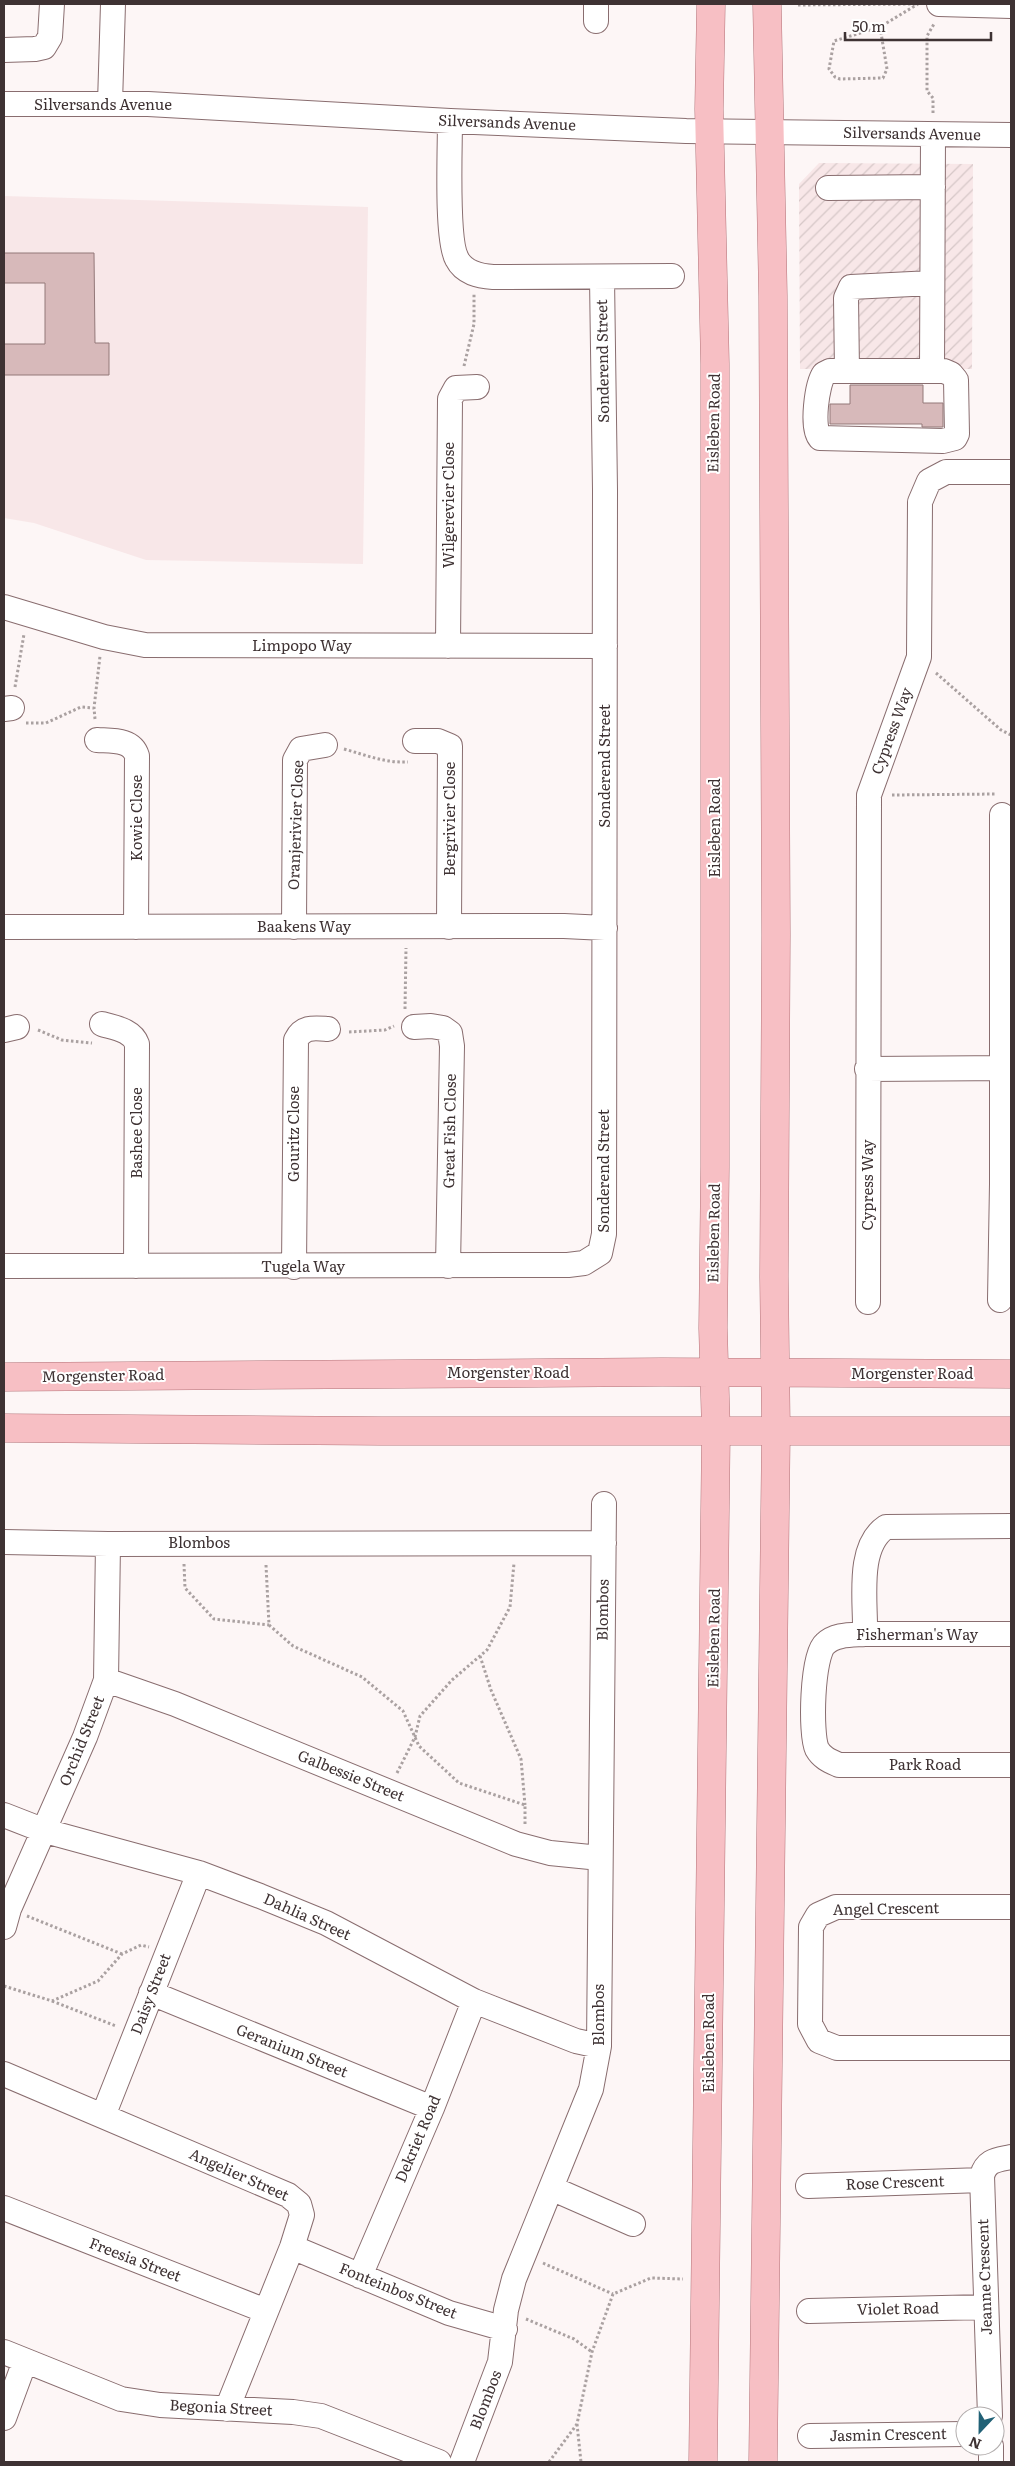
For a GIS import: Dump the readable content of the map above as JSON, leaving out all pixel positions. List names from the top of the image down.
{
  "streets": {
    "main road": ["Eisleben Road", "Morgenster Road"],
    "street": [
      "Silversands Avenue",
      "Sonderend Street",
      "Wilgerevier Close",
      "Limpopo Way",
      "Cypress Way",
      "Kowie Close",
      "Bergrivier Close",
      "Oranjerivier Close",
      "Baakens Way",
      "Great Fish Close",
      "Bashee Close",
      "Gouritz Close",
      "Tugela Way",
      "Blombos",
      "Fisherman's Way",
      "Orchid Street",
      "Park Road",
      "Galbessie Street",
      "Angel Crescent",
      "Dahlia Street",
      "Daisy Street",
      "Geranium Street",
      "Dekriet Road",
      "Angelier Street",
      "Rose Crescent",
      "Freesia Street",
      "Jeanne Crescent",
      "Fonteinbos Street",
      "Violet Road",
      "Begonia Street",
      "Jasmin Crescent"
    ]
  },
  "crossings": [
    ["Silversands Avenue", "Eisleben Road"],
    ["Sonderend Street", "Limpopo Way"],
    ["Sonderend Street", "Baakens Way"],
    ["Sonderend Street", "Tugela Way"],
    ["Eisleben Road", "Morgenster Road"],
    ["Wilgerevier Close", "Limpopo Way"],
    ["Kowie Close", "Baakens Way"],
    ["Bergrivier Close", "Baakens Way"],
    ["Oranjerivier Close", "Baakens Way"],
    ["Great Fish Close", "Tugela Way"],
    ["Bashee Close", "Tugela Way"],
    ["Gouritz Close", "Tugela Way"],
    ["Blombos", "Orchid Street"],
    ["Blombos", "Galbessie Street"],
    ["Blombos", "Dahlia Street"],
    ["Blombos", "Fonteinbos Street"],
    ["Fisherman's Way", "Park Road"],
    ["Orchid Street", "Galbessie Street"],
    ["Orchid Street", "Dahlia Street"],
    ["Dahlia Street", "Daisy Street"],
    ["Dahlia Street", "Dekriet Road"],
    ["Daisy Street", "Geranium Street"],
    ["Daisy Street", "Angelier Street"],
    ["Geranium Street", "Dekriet Road"],
    ["Dekriet Road", "Fonteinbos Street"],
    ["Angelier Street", "Freesia Street"],
    ["Angelier Street", "Fonteinbos Street"],
    ["Angelier Street", "Begonia Street"],
    ["Rose Crescent", "Jeanne Crescent"],
    ["Jeanne Crescent", "Violet Road"]
  ],
  "scale_bar": "50 m",
  "north": "bottom"
}
